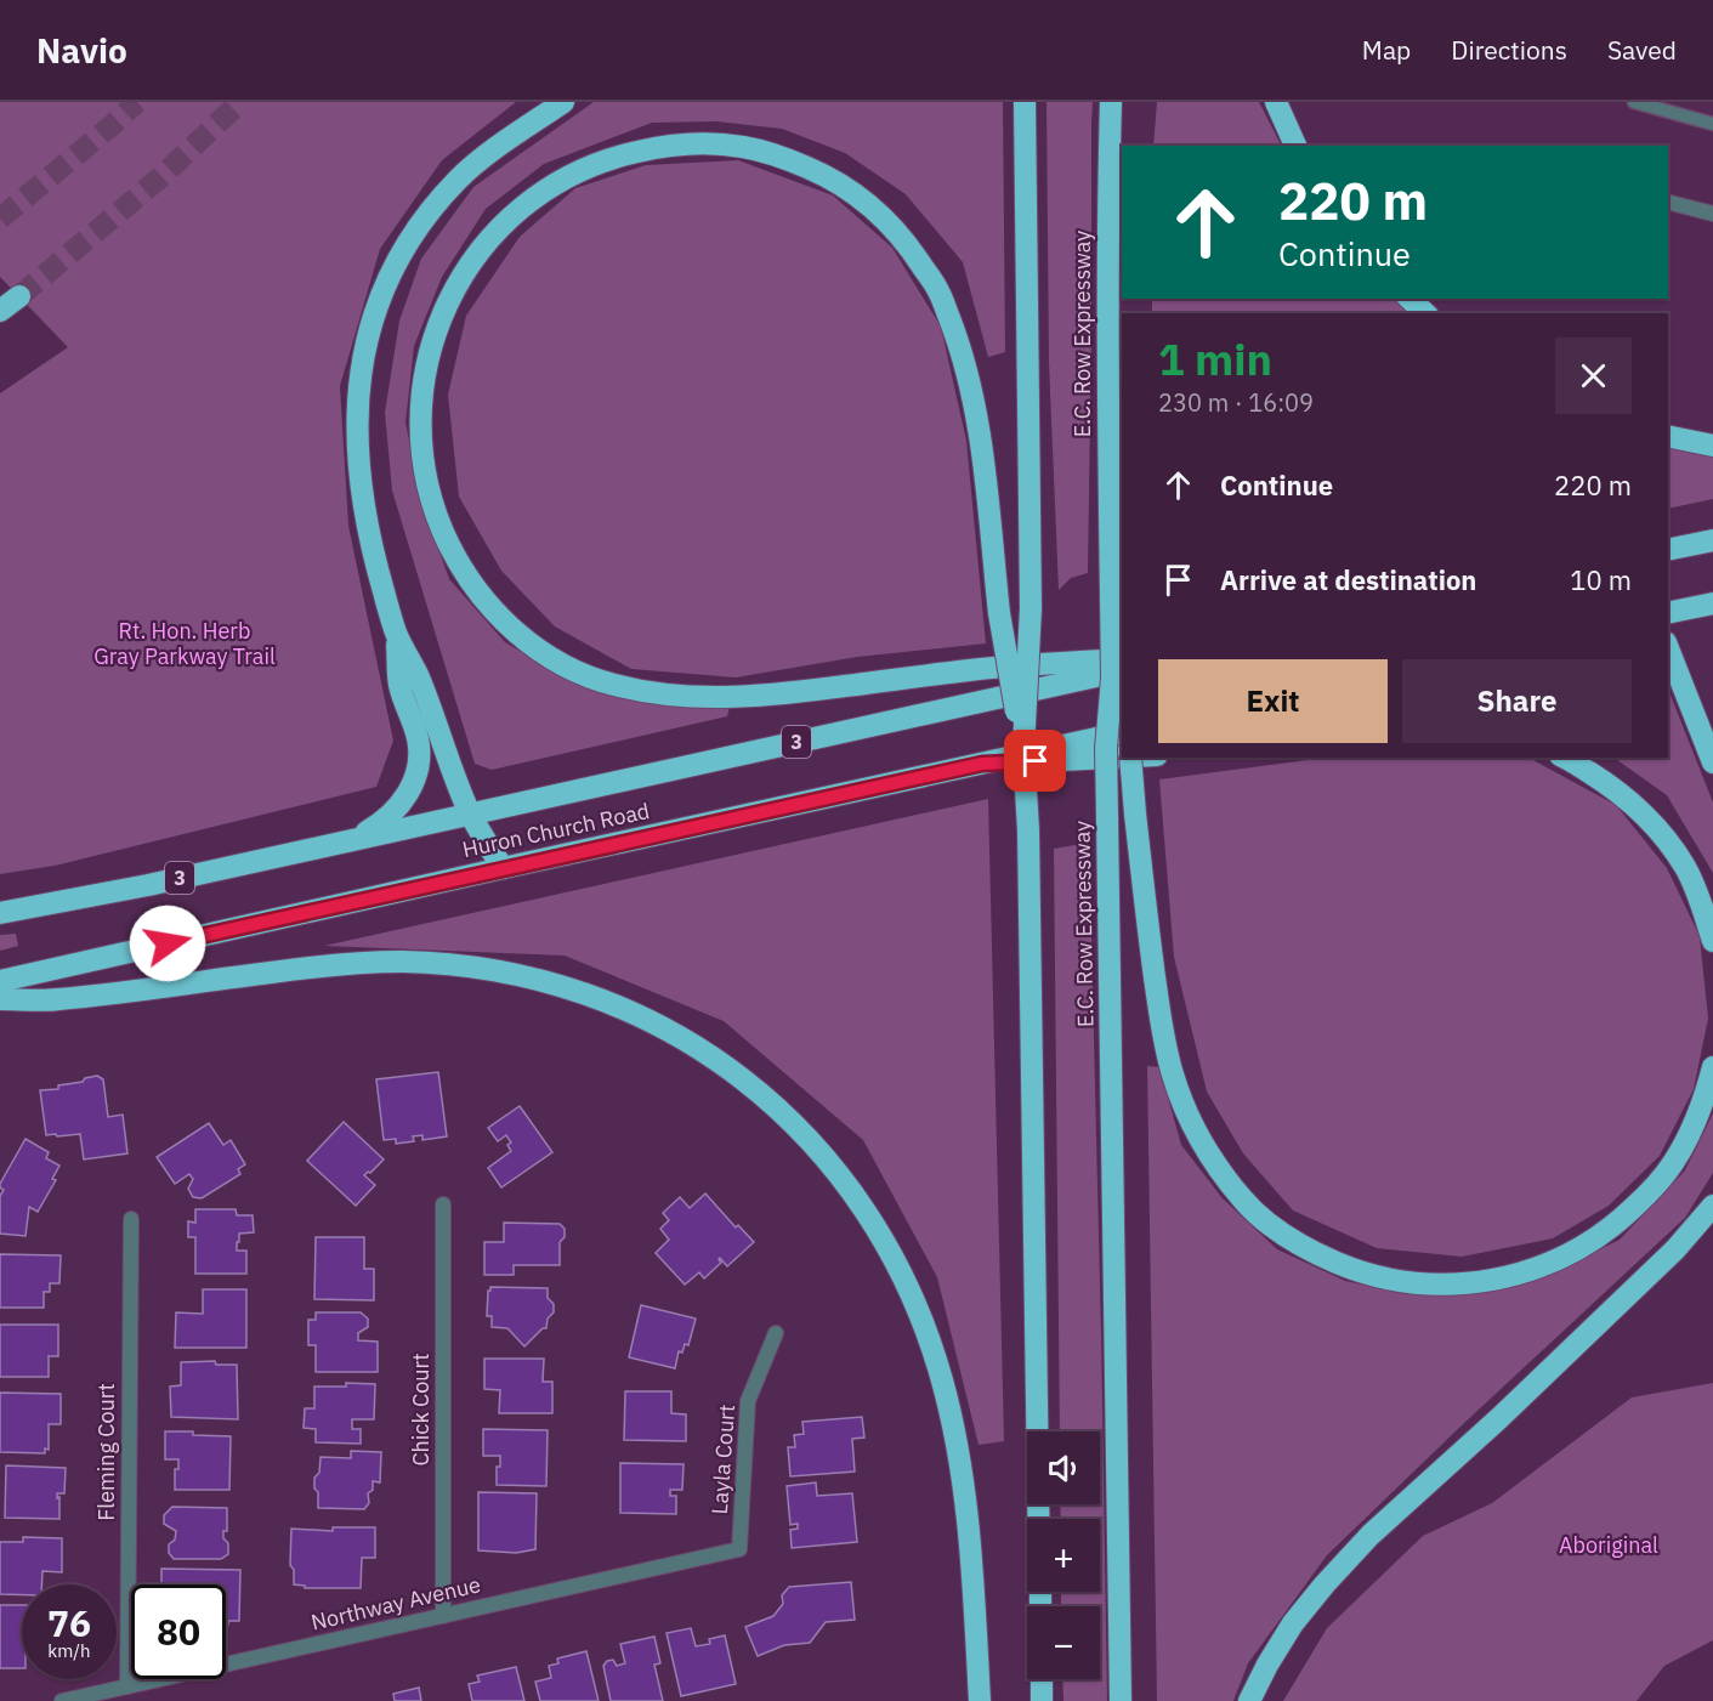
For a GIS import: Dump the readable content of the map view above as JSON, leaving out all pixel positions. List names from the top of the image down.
{
  "streets": {
    "highway": ["E.C. Row Expressway", "3", "Huron Church Road"],
    "street": [
      "Chick Court",
      "Fleming Court",
      "Layla Court",
      "Northway Avenue"
    ]
  },
  "crossings": [
    ["E.C. Row Expressway", "Huron Church Road"],
    ["Chick Court", "Northway Avenue"],
    ["Fleming Court", "Northway Avenue"],
    ["Layla Court", "Northway Avenue"]
  ],
  "parks": ["Rt. Hon. Herb Gray Parkway Trail", "Aboriginal"],
  "page": {
    "header": "Navio",
    "nav": ["Map", "Directions", "Saved"],
    "turn": ["220 m", "Continue"],
    "heading": ["1 min", "230 m · 16:09"],
    "list": [
      {
        "name": "Continue",
        "value": "220 m"
      },
      {
        "name": "Arrive at destination",
        "value": "10 m"
      }
    ],
    "buttons": ["Exit", "Share"],
    "map_buttons": ["+", "−"],
    "speed": "76 km/h",
    "limit": "80"
  }
}
